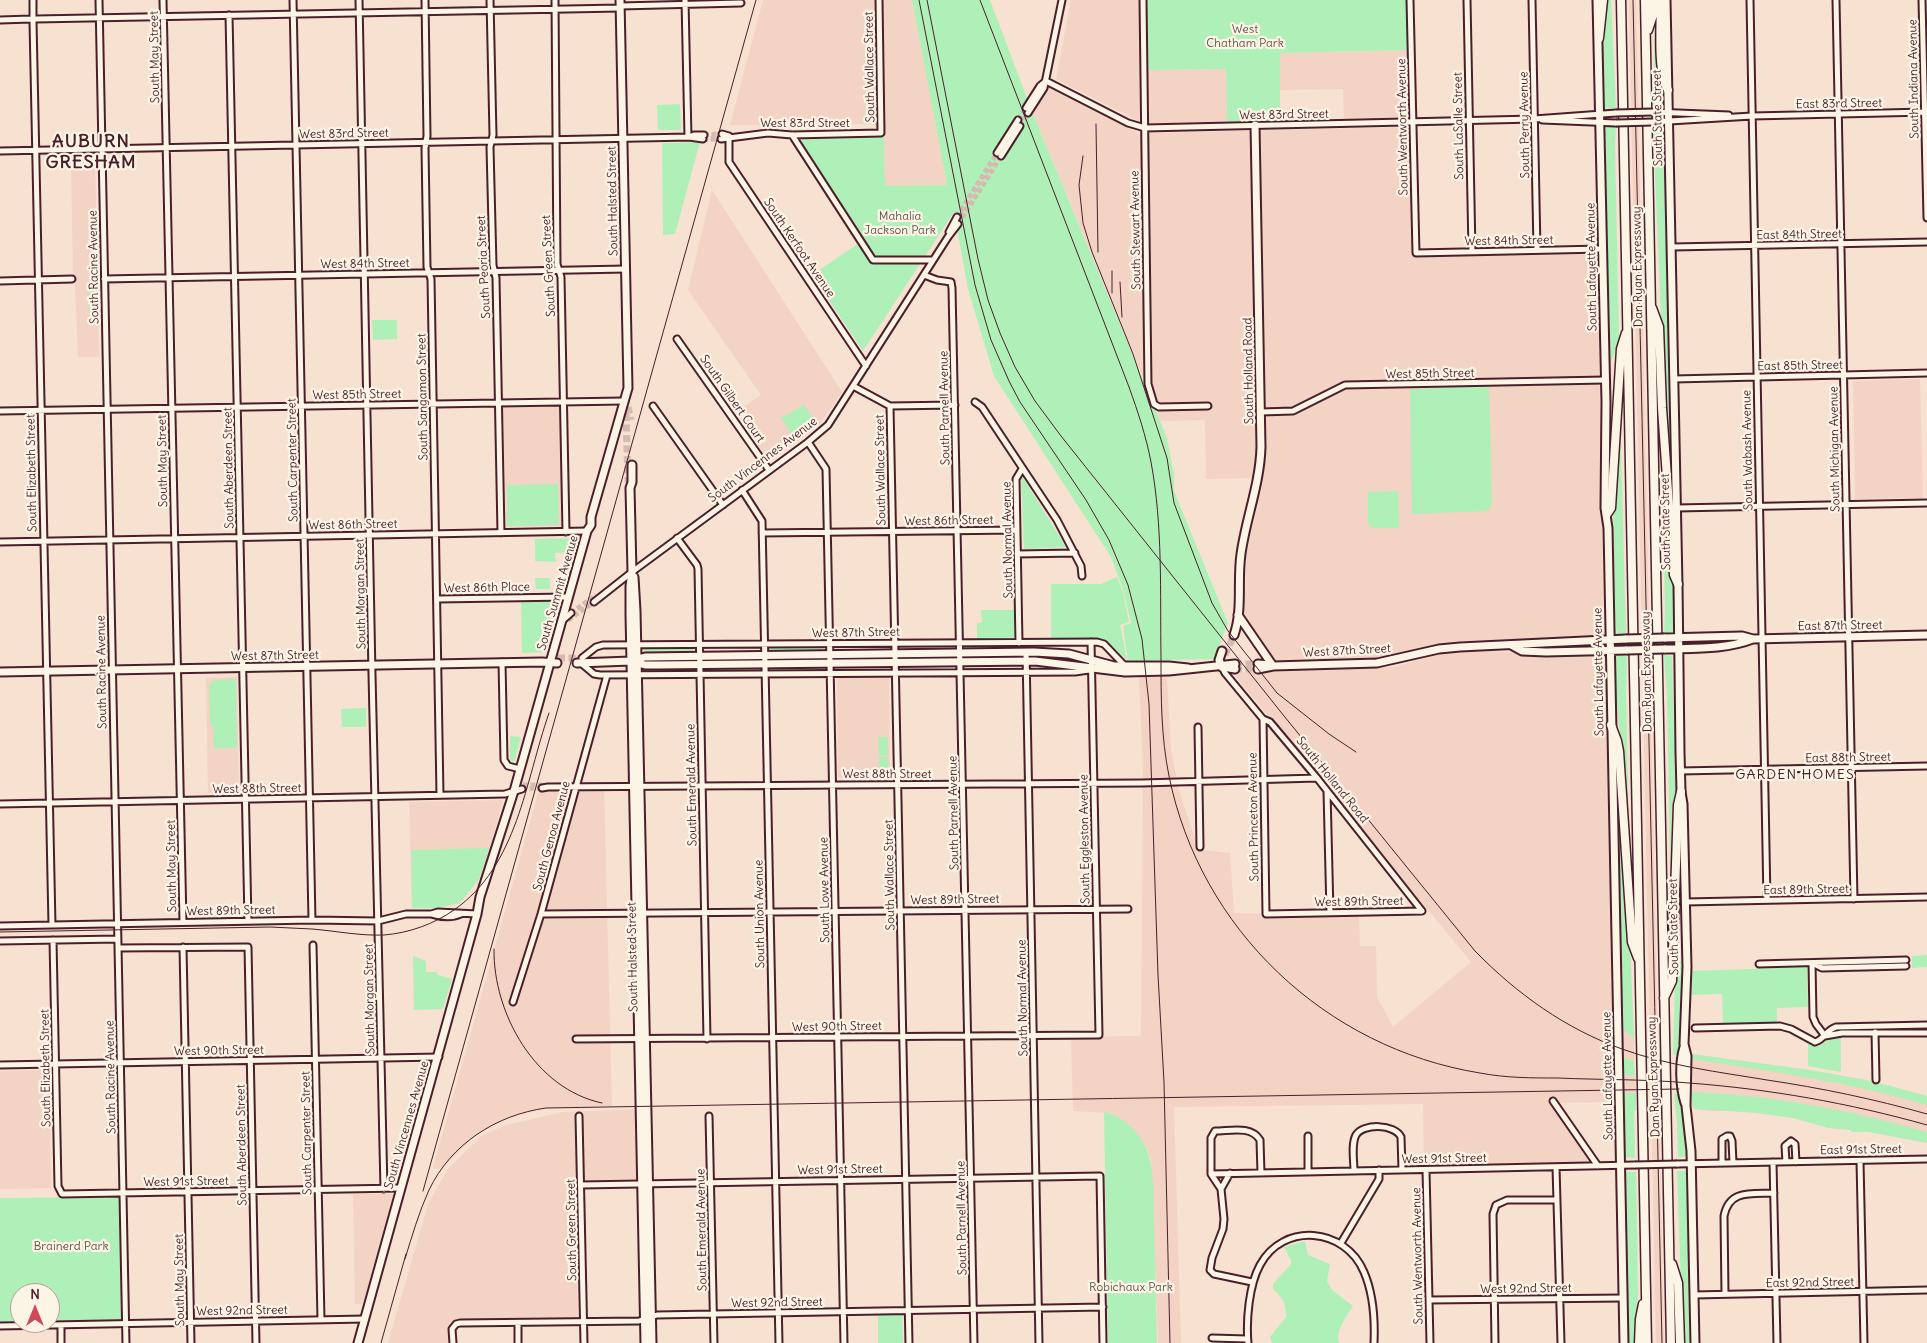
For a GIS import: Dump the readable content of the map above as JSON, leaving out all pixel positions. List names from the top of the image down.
{
  "streets": {
    "highway": ["Dan Ryan Expressway"],
    "main road": [
      "South State Street",
      "South Halsted Street",
      "South Lafayette Avenue",
      "South Holland Road",
      "South Vincennes Avenue",
      "South Summit Avenue",
      "East 87th Street",
      "West 87th Street"
    ],
    "street": [
      "South May Street",
      "South Wallace Street",
      "South Indiana Avenue",
      "East 83rd Street",
      "West 83rd Street",
      "South Perry Avenue",
      "South LaSalle Street",
      "South Wentworth Avenue",
      "South Stewart Avenue",
      "East 84th Street",
      "West 84th Street",
      "South Kerfoot Avenue",
      "South Green Street",
      "South Racine Avenue",
      "South Peoria Street",
      "East 85th Street",
      "West 85th Street",
      "South Sangamon Street",
      "South Gilbert Court",
      "South Parnell Avenue",
      "South Michigan Avenue",
      "South Wabash Avenue",
      "South Carpenter Street",
      "South Aberdeen Street",
      "South Elizabeth Street",
      "West 86th Street",
      "South Normal Avenue",
      "West 86th Place",
      "South Morgan Street",
      "East 88th Street",
      "West 88th Street",
      "South Emerald Avenue",
      "South Princeton Avenue",
      "South Genoa Avenue",
      "South Eggleston Avenue",
      "South Lowe Avenue",
      "East 89th Street",
      "West 89th Street",
      "South Union Avenue",
      "West 90th Street",
      "East 91st Street",
      "West 91st Street",
      "East 92nd Street",
      "West 92nd Street"
    ]
  },
  "crossings": [
    ["South May Street", "West 83rd Street"],
    ["South May Street", "West 84th Street"],
    ["South May Street", "West 85th Street"],
    ["South May Street", "South Aberdeen Street"],
    ["South May Street", "West 86th Street"],
    ["South May Street", "West 87th Street"],
    ["South May Street", "West 88th Street"],
    ["South May Street", "West 89th Street"],
    ["South May Street", "West 90th Street"],
    ["South May Street", "West 91st Street"],
    ["South May Street", "West 92nd Street"],
    ["South Wallace Street", "West 83rd Street"],
    ["South Wallace Street", "West 86th Street"],
    ["South Wallace Street", "West 87th Street"],
    ["South Wallace Street", "West 88th Street"],
    ["South Wallace Street", "West 89th Street"],
    ["South Wallace Street", "West 90th Street"],
    ["South Wallace Street", "West 91st Street"],
    ["South Wallace Street", "West 92nd Street"],
    ["South Indiana Avenue", "East 83rd Street"],
    ["East 83rd Street", "West 83rd Street"],
    ["East 83rd Street", "South State Street"],
    ["East 83rd Street", "South Michigan Avenue"],
    ["East 83rd Street", "South Wabash Avenue"],
    ["West 83rd Street", "South State Street"],
    ["West 83rd Street", "South Perry Avenue"],
    ["West 83rd Street", "South LaSalle Street"],
    ["West 83rd Street", "South Wentworth Avenue"],
    ["West 83rd Street", "South Halsted Street"],
    ["West 83rd Street", "South Stewart Avenue"],
    ["West 83rd Street", "South Kerfoot Avenue"],
    ["West 83rd Street", "South Green Street"],
    ["West 83rd Street", "South Racine Avenue"],
    ["West 83rd Street", "South Peoria Street"],
    ["West 83rd Street", "South Lafayette Avenue"],
    ["West 83rd Street", "South Holland Road"],
    ["West 83rd Street", "South Sangamon Street"],
    ["West 83rd Street", "South Carpenter Street"],
    ["West 83rd Street", "South Aberdeen Street"],
    ["West 83rd Street", "South Elizabeth Street"],
    ["West 83rd Street", "South Morgan Street"],
    ["South State Street", "East 84th Street"],
    ["South State Street", "East 85th Street"],
    ["South State Street", "East 87th Street"],
    ["South State Street", "West 87th Street"],
    ["South State Street", "East 88th Street"],
    ["South State Street", "East 89th Street"],
    ["South State Street", "East 91st Street"],
    ["South State Street", "East 92nd Street"],
    ["South Perry Avenue", "West 84th Street"],
    ["South LaSalle Street", "West 84th Street"],
    ["South Wentworth Avenue", "West 84th Street"],
    ["South Wentworth Avenue", "West 91st Street"],
    ["South Wentworth Avenue", "West 92nd Street"],
    ["South Halsted Street", "West 84th Street"],
    ["South Halsted Street", "West 85th Street"],
    ["South Halsted Street", "South Vincennes Avenue"],
    ["South Halsted Street", "South Summit Avenue"],
    ["South Halsted Street", "West 87th Street"],
    ["South Halsted Street", "West 88th Street"],
    ["South Halsted Street", "West 89th Street"],
    ["South Halsted Street", "West 90th Street"],
    ["South Halsted Street", "West 91st Street"],
    ["South Halsted Street", "West 92nd Street"],
    ["East 84th Street", "South Michigan Avenue"],
    ["East 84th Street", "South Wabash Avenue"],
    ["West 84th Street", "South Green Street"],
    ["West 84th Street", "South Racine Avenue"],
    ["West 84th Street", "South Peoria Street"],
    ["West 84th Street", "South Lafayette Avenue"],
    ["West 84th Street", "South Sangamon Street"],
    ["West 84th Street", "South Carpenter Street"],
    ["West 84th Street", "South Aberdeen Street"],
    ["West 84th Street", "South Morgan Street"],
    ["South Kerfoot Avenue", "South Vincennes Avenue"],
    ["South Green Street", "West 85th Street"],
    ["South Green Street", "West 86th Street"],
    ["South Green Street", "West 91st Street"],
    ["South Green Street", "West 92nd Street"],
    ["South Racine Avenue", "West 85th Street"],
    ["South Racine Avenue", "West 86th Street"],
    ["South Racine Avenue", "West 87th Street"],
    ["South Racine Avenue", "West 88th Street"],
    ["South Racine Avenue", "West 89th Street"],
    ["South Racine Avenue", "West 90th Street"],
    ["South Racine Avenue", "West 91st Street"],
    ["South Racine Avenue", "West 92nd Street"],
    ["South Peoria Street", "West 85th Street"],
    ["South Peoria Street", "West 86th Street"],
    ["South Lafayette Avenue", "West 85th Street"],
    ["South Lafayette Avenue", "West 87th Street"],
    ["South Lafayette Avenue", "West 91st Street"],
    ["South Lafayette Avenue", "West 92nd Street"],
    ["East 85th Street", "South Michigan Avenue"],
    ["East 85th Street", "South Wabash Avenue"],
    ["South Holland Road", "West 85th Street"],
    ["South Holland Road", "West 87th Street"],
    ["South Holland Road", "West 88th Street"],
    ["South Holland Road", "South Princeton Avenue"],
    ["South Holland Road", "West 89th Street"],
    ["West 85th Street", "South Sangamon Street"],
    ["West 85th Street", "South Carpenter Street"],
    ["West 85th Street", "South Aberdeen Street"],
    ["West 85th Street", "South Elizabeth Street"],
    ["West 85th Street", "South Summit Avenue"],
    ["West 85th Street", "South Morgan Street"],
    ["South Sangamon Street", "West 86th Street"],
    ["South Sangamon Street", "West 86th Place"],
    ["South Sangamon Street", "West 87th Street"],
    ["South Sangamon Street", "West 88th Street"],
    ["South Gilbert Court", "South Vincennes Avenue"],
    ["South Parnell Avenue", "South Vincennes Avenue"],
    ["South Parnell Avenue", "West 86th Street"],
    ["South Parnell Avenue", "West 87th Street"],
    ["South Parnell Avenue", "West 88th Street"],
    ["South Parnell Avenue", "West 89th Street"],
    ["South Parnell Avenue", "West 90th Street"],
    ["South Parnell Avenue", "West 91st Street"],
    ["South Parnell Avenue", "West 92nd Street"],
    ["South Michigan Avenue", "East 87th Street"],
    ["South Michigan Avenue", "East 88th Street"],
    ["South Michigan Avenue", "East 89th Street"],
    ["South Wabash Avenue", "East 87th Street"],
    ["South Wabash Avenue", "East 88th Street"],
    ["South Wabash Avenue", "East 89th Street"],
    ["South Carpenter Street", "West 86th Street"],
    ["South Carpenter Street", "West 87th Street"],
    ["South Carpenter Street", "West 88th Street"],
    ["South Carpenter Street", "West 89th Street"],
    ["South Carpenter Street", "West 90th Street"],
    ["South Carpenter Street", "West 91st Street"],
    ["South Carpenter Street", "West 92nd Street"],
    ["South Vincennes Avenue", "South Summit Avenue"],
    ["South Vincennes Avenue", "West 87th Street"],
    ["South Vincennes Avenue", "West 88th Street"],
    ["South Vincennes Avenue", "South Emerald Avenue"],
    ["South Vincennes Avenue", "South Lowe Avenue"],
    ["South Vincennes Avenue", "West 89th Street"],
    ["South Vincennes Avenue", "South Union Avenue"],
    ["South Vincennes Avenue", "West 90th Street"],
    ["South Vincennes Avenue", "West 91st Street"],
    ["South Vincennes Avenue", "West 92nd Street"],
    ["South Aberdeen Street", "West 86th Street"],
    ["South Aberdeen Street", "West 87th Street"],
    ["South Aberdeen Street", "West 88th Street"],
    ["South Aberdeen Street", "West 89th Street"],
    ["South Aberdeen Street", "West 90th Street"],
    ["South Aberdeen Street", "West 91st Street"],
    ["South Aberdeen Street", "West 92nd Street"],
    ["South Elizabeth Street", "West 86th Street"],
    ["South Elizabeth Street", "West 87th Street"],
    ["South Elizabeth Street", "West 88th Street"],
    ["South Elizabeth Street", "West 89th Street"],
    ["South Elizabeth Street", "West 90th Street"],
    ["South Elizabeth Street", "West 91st Street"],
    ["West 86th Street", "South Normal Avenue"],
    ["West 86th Street", "South Summit Avenue"],
    ["West 86th Street", "South Morgan Street"],
    ["West 86th Street", "South Lowe Avenue"],
    ["West 86th Street", "South Union Avenue"],
    ["South Normal Avenue", "West 87th Street"],
    ["South Normal Avenue", "West 88th Street"],
    ["South Normal Avenue", "West 89th Street"],
    ["South Normal Avenue", "West 90th Street"],
    ["South Normal Avenue", "West 91st Street"],
    ["South Normal Avenue", "West 92nd Street"],
    ["West 86th Place", "South Summit Avenue"],
    ["South Summit Avenue", "West 87th Street"],
    ["South Morgan Street", "West 87th Street"],
    ["South Morgan Street", "West 88th Street"],
    ["South Morgan Street", "West 89th Street"],
    ["South Morgan Street", "West 90th Street"],
    ["South Morgan Street", "West 91st Street"],
    ["East 87th Street", "West 87th Street"],
    ["West 87th Street", "South Emerald Avenue"],
    ["West 87th Street", "South Genoa Avenue"],
    ["West 87th Street", "South Eggleston Avenue"],
    ["West 87th Street", "South Lowe Avenue"],
    ["West 87th Street", "South Union Avenue"],
    ["West 88th Street", "South Emerald Avenue"],
    ["West 88th Street", "South Princeton Avenue"],
    ["West 88th Street", "South Genoa Avenue"],
    ["West 88th Street", "South Eggleston Avenue"],
    ["West 88th Street", "South Lowe Avenue"],
    ["West 88th Street", "South Union Avenue"],
    ["South Emerald Avenue", "West 89th Street"],
    ["South Emerald Avenue", "West 90th Street"],
    ["South Emerald Avenue", "West 91st Street"],
    ["South Emerald Avenue", "West 92nd Street"],
    ["South Princeton Avenue", "West 89th Street"],
    ["South Genoa Avenue", "West 89th Street"],
    ["South Eggleston Avenue", "West 89th Street"],
    ["South Eggleston Avenue", "West 90th Street"],
    ["South Lowe Avenue", "West 89th Street"],
    ["South Lowe Avenue", "West 90th Street"],
    ["South Lowe Avenue", "West 91st Street"],
    ["South Lowe Avenue", "West 92nd Street"],
    ["West 89th Street", "South Union Avenue"],
    ["South Union Avenue", "West 90th Street"],
    ["South Union Avenue", "West 91st Street"],
    ["South Union Avenue", "West 92nd Street"],
    ["East 91st Street", "West 91st Street"],
    ["West 91st Street", "West 92nd Street"]
  ],
  "districts": ["AUBURN GRESHAM", "GARDEN HOMES"],
  "parks": [
    "West Chatham Park",
    "Mahalia Jackson Park",
    "Brainerd Park",
    "Robichaux Park"
  ],
  "north": "top"
}
